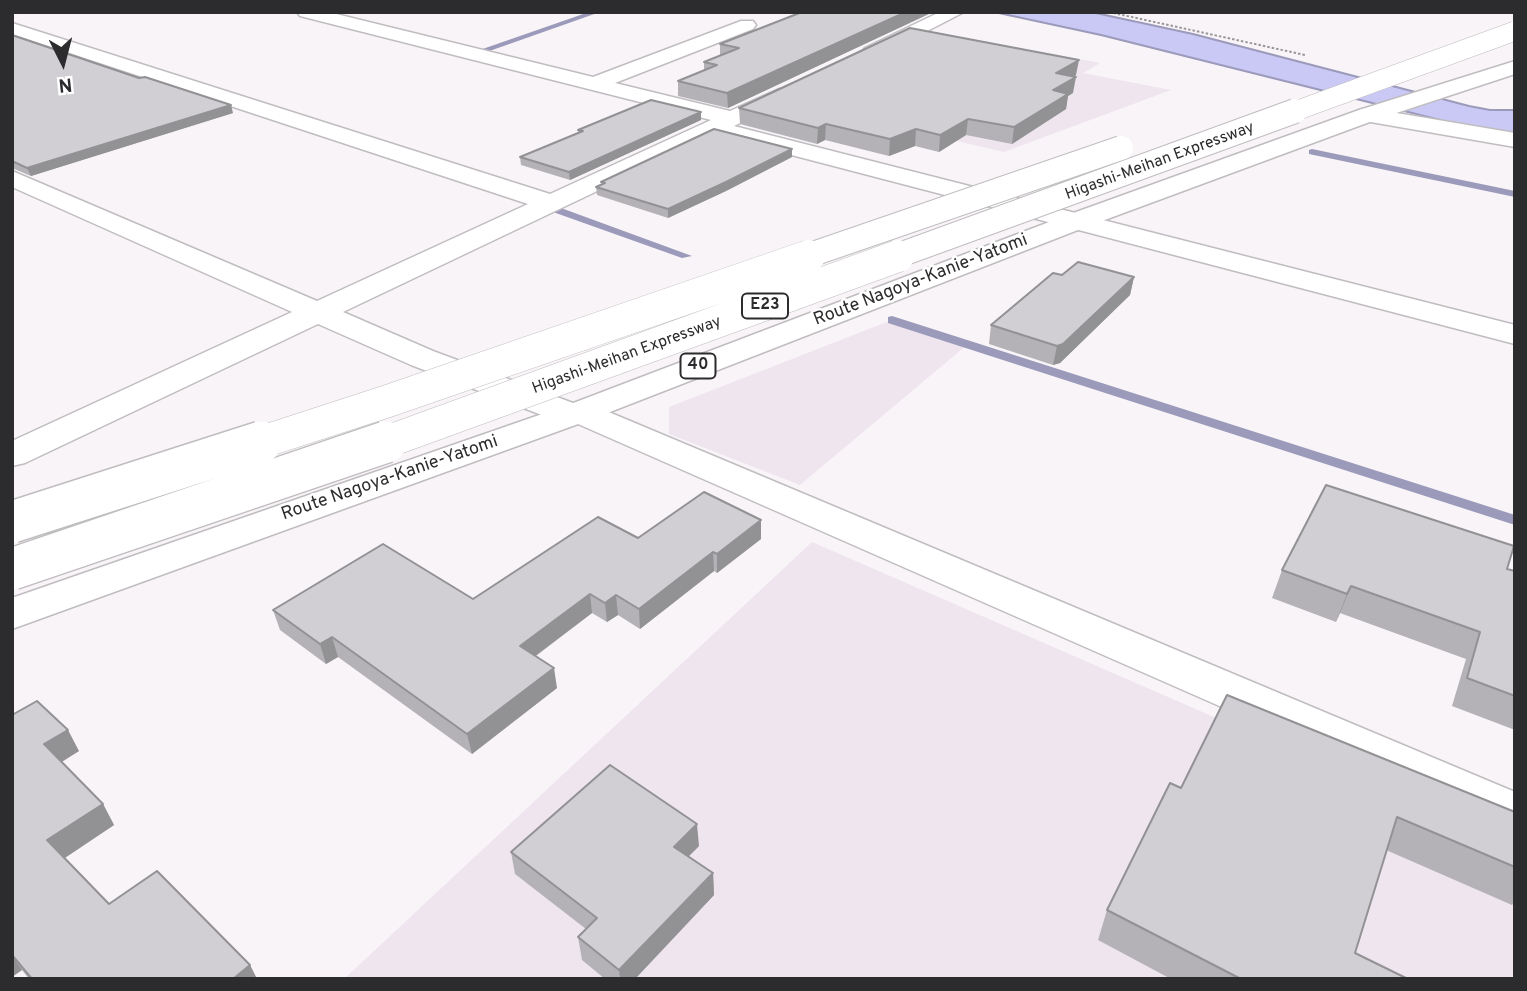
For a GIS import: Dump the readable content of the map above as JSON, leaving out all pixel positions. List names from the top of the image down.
{
  "streets": {
    "main road": [
      "Higashi-Meihan Expressway",
      "Route Nagoya-Kanie-Yatomi",
      "E23",
      "40"
    ]
  },
  "north": "bottom"
}
